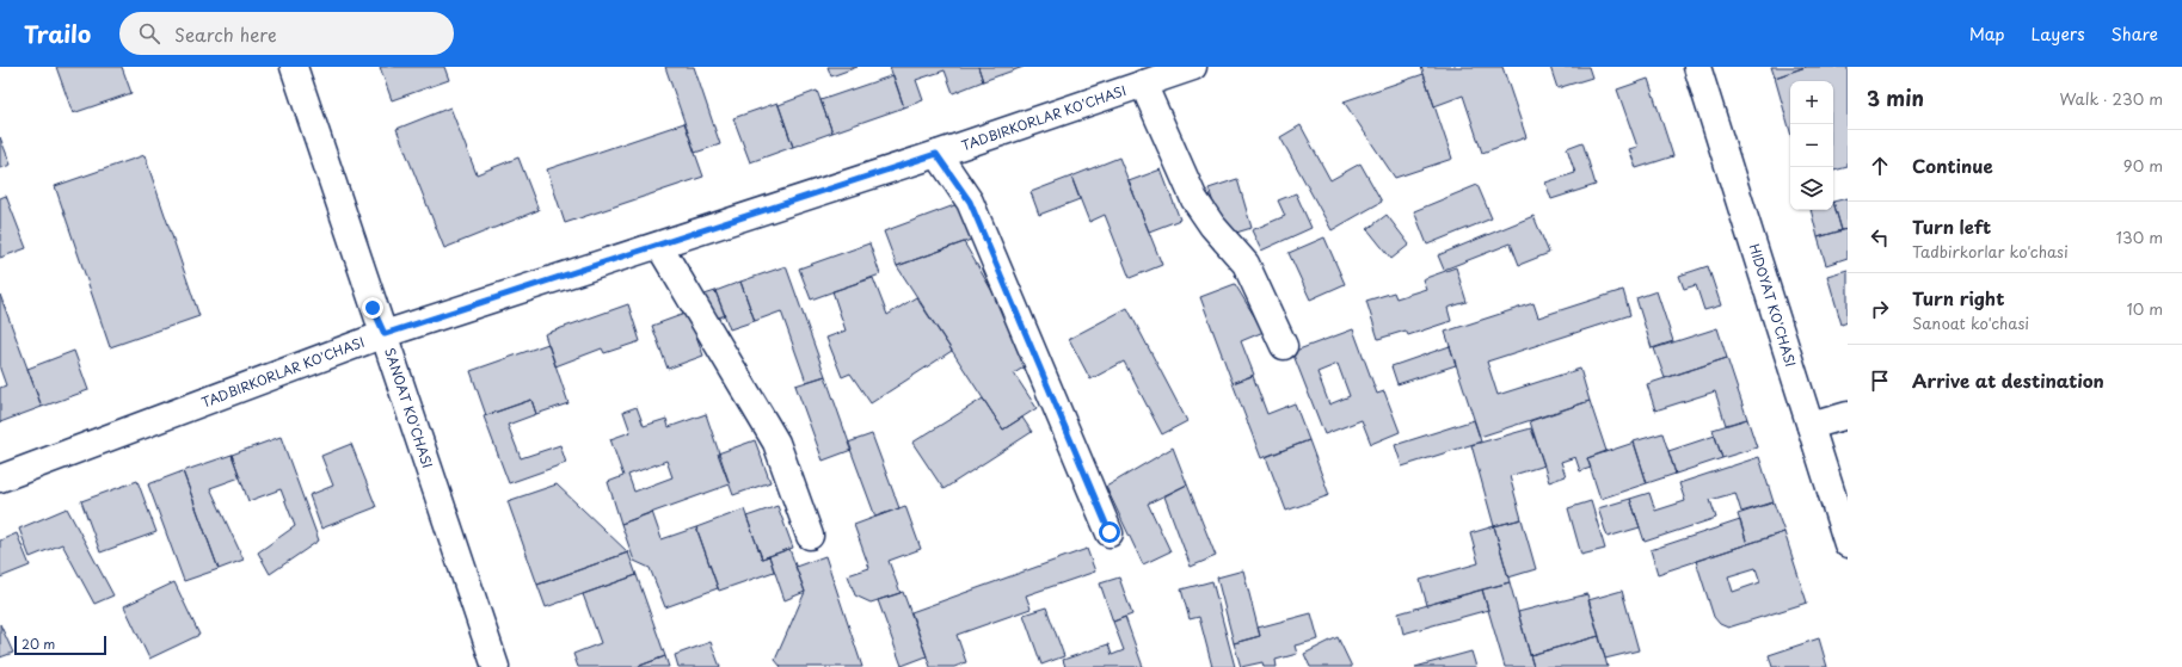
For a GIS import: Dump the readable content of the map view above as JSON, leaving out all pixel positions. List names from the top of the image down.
{
  "streets": {
    "main road": ["TADBIRKORLAR KO'CHASI", "HIDOYAT KO'CHASI", "SANOAT KO'CHASI"]
  },
  "crossings": [
    ["TADBIRKORLAR KO'CHASI", "SANOAT KO'CHASI"]
  ],
  "scale_bar": "20 m",
  "page": {
    "header": "Trailo",
    "search": "Search here",
    "nav": ["Map", "Layers", "Share"],
    "heading": ["3 min", "Walk · 230 m"],
    "map_buttons": ["+", "−"],
    "list": [
      ["Continue", "90 m"],
      ["Turn left", "Tadbirkorlar ko'chasi", "130 m"],
      ["Turn right", "Sanoat ko'chasi", "10 m"],
      "Arrive at destination"
    ],
    "scale": "20 m"
  }
}
